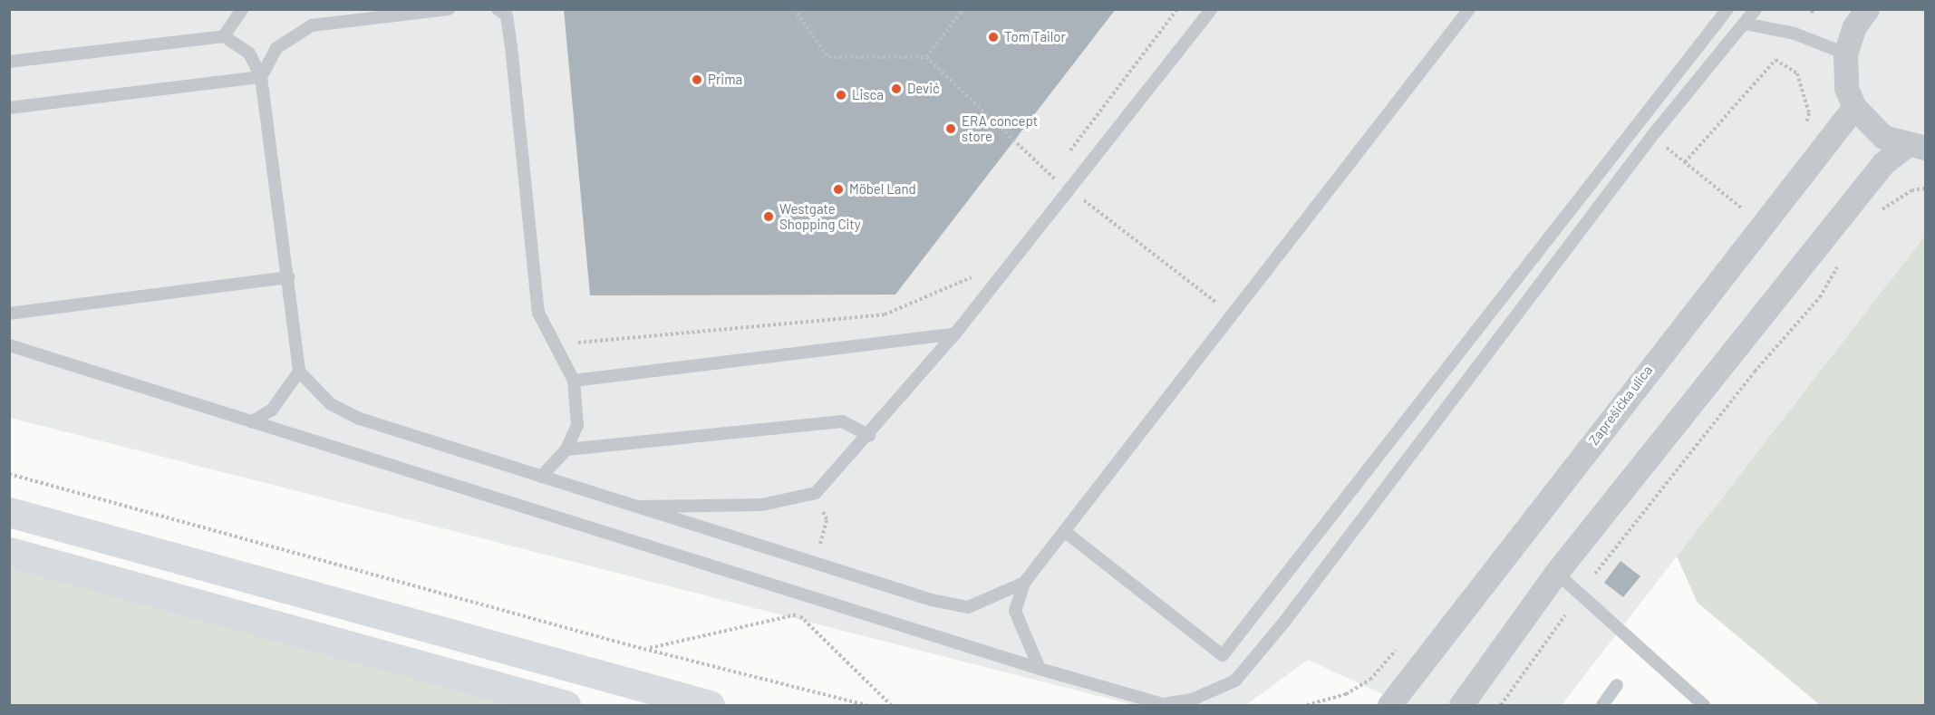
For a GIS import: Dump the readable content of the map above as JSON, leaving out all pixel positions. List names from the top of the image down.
{
  "streets": {
    "street": ["Zaprešićka ulica"]
  },
  "places": [
    "Tom Tailor",
    "Prima",
    "Dević",
    "Lisca",
    "ERA concept store",
    "Möbel Land",
    "Westgate Shopping City"
  ]
}
